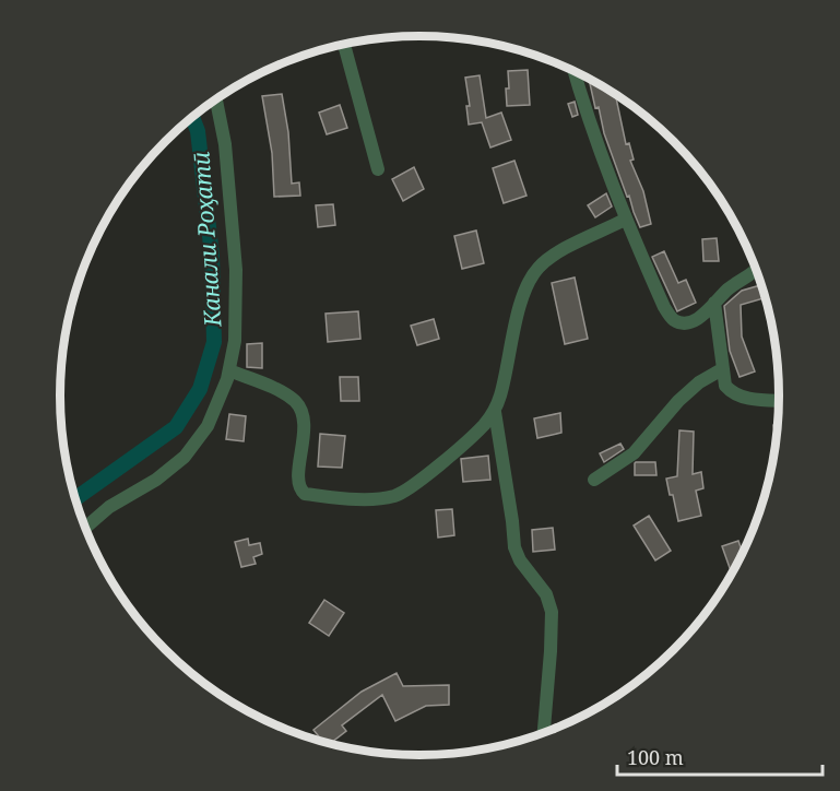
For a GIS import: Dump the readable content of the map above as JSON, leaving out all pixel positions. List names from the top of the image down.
{
  "water": ["Канали Роҳатӣ"],
  "scale_bar": "100 m"
}
